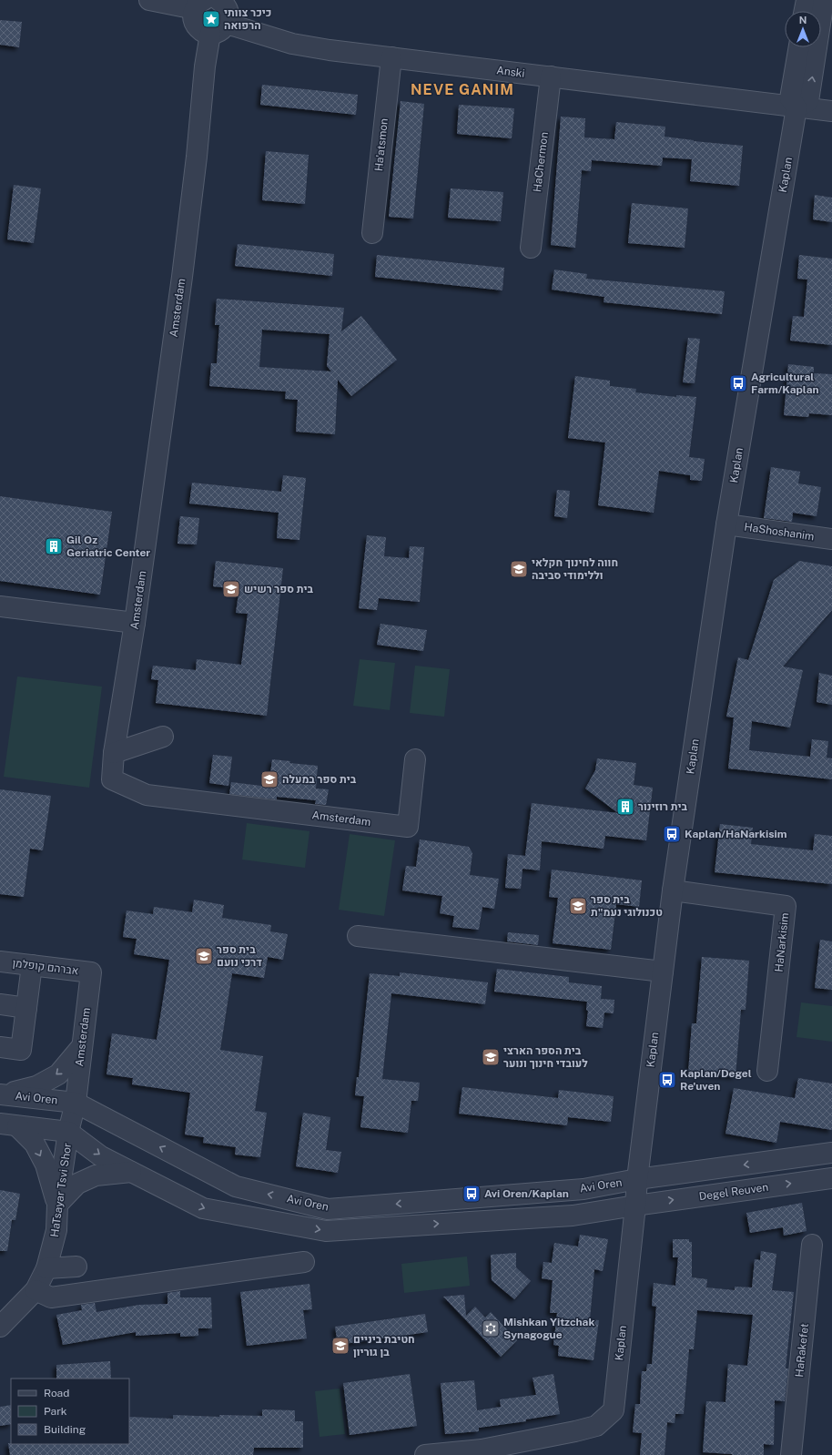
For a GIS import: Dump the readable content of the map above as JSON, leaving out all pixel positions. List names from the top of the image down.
{
  "streets": {
    "street": [
      "Anski",
      "Ha'atsmon",
      "HaChermon",
      "Kaplan",
      "Amsterdam",
      "HaShoshanim",
      "HaNarkisim",
      "אברהם קופלמן",
      "Avi Oren",
      "HaTsayar Tsvi Shor",
      "Degel Reuven",
      "HaRakefet"
    ]
  },
  "crossings": [
    ["Anski", "Ha'atsmon"],
    ["Anski", "HaChermon"],
    ["Anski", "Kaplan"],
    ["Kaplan", "HaShoshanim"],
    ["Kaplan", "HaNarkisim"],
    ["Kaplan", "Avi Oren"],
    ["Kaplan", "Degel Reuven"],
    ["Amsterdam", "אברהם קופלמן"],
    ["Amsterdam", "Avi Oren"],
    ["Amsterdam", "HaTsayar Tsvi Shor"],
    ["Avi Oren", "HaTsayar Tsvi Shor"]
  ],
  "districts": ["NEVE GANIM"],
  "places": {
    "place": ["כיכר צוותי הרפואה"],
    "bus stop": [
      "Agricultural Farm/Kaplan",
      "Kaplan/HaNarkisim",
      "Kaplan/Degel Re'uven",
      "Avi Oren/Kaplan"
    ],
    "building": ["Gil Oz Geriatric Center", "בית רוזינור"],
    "school or university": [
      "חווה לחינוך חקלאי וללימודי סביבה",
      "בית ספר רשיש",
      "בית ספר במעלה",
      "בית ספר טכנולוגי נעמ\"ת",
      "בית ספר דרכי נועם",
      "בית הספר הארצי לעובדי חינוך ונוער",
      "חטיבת ביניים בן גוריון"
    ],
    "synagogue": ["Mishkan Yitzchak Synagogue"]
  },
  "legend": ["Road", "Park", "Building"],
  "north": "top"
}
